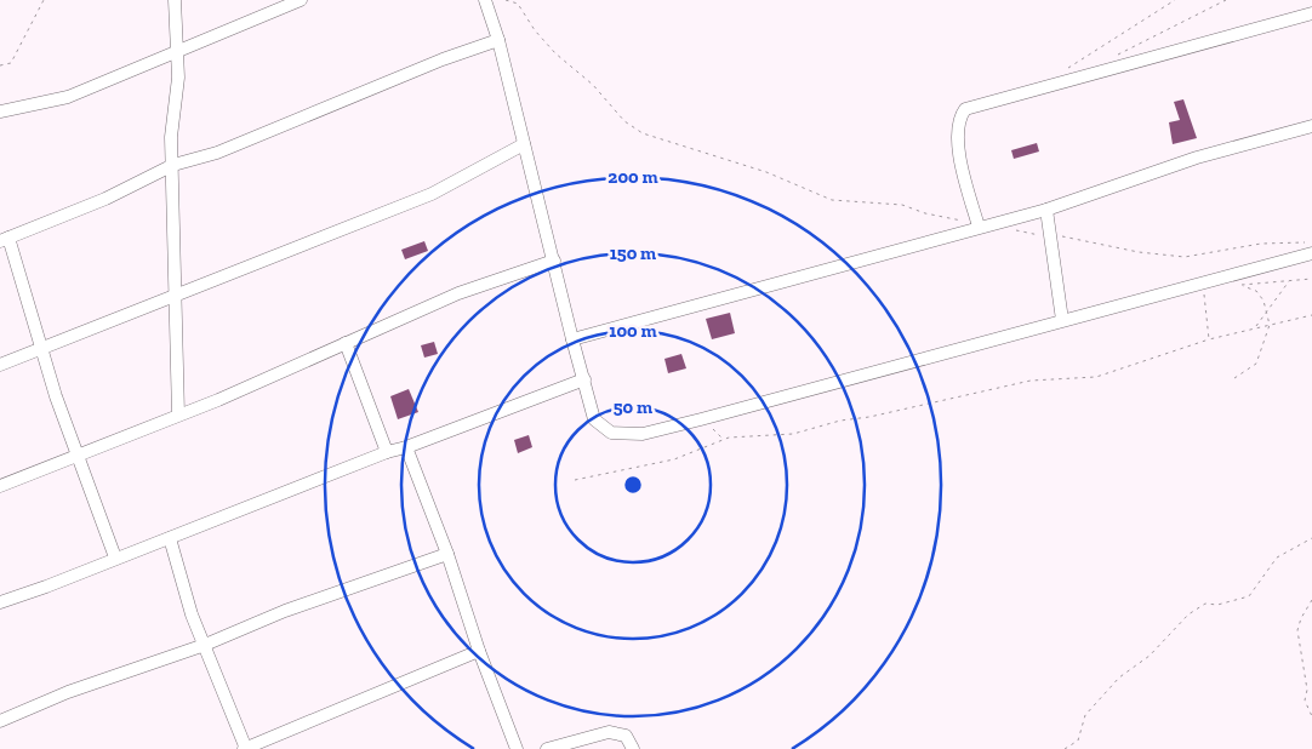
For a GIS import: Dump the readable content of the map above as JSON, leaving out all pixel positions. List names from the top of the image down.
{
  "rings": [
    "200 m",
    "150 m",
    "100 m",
    "50 m"
  ]
}
